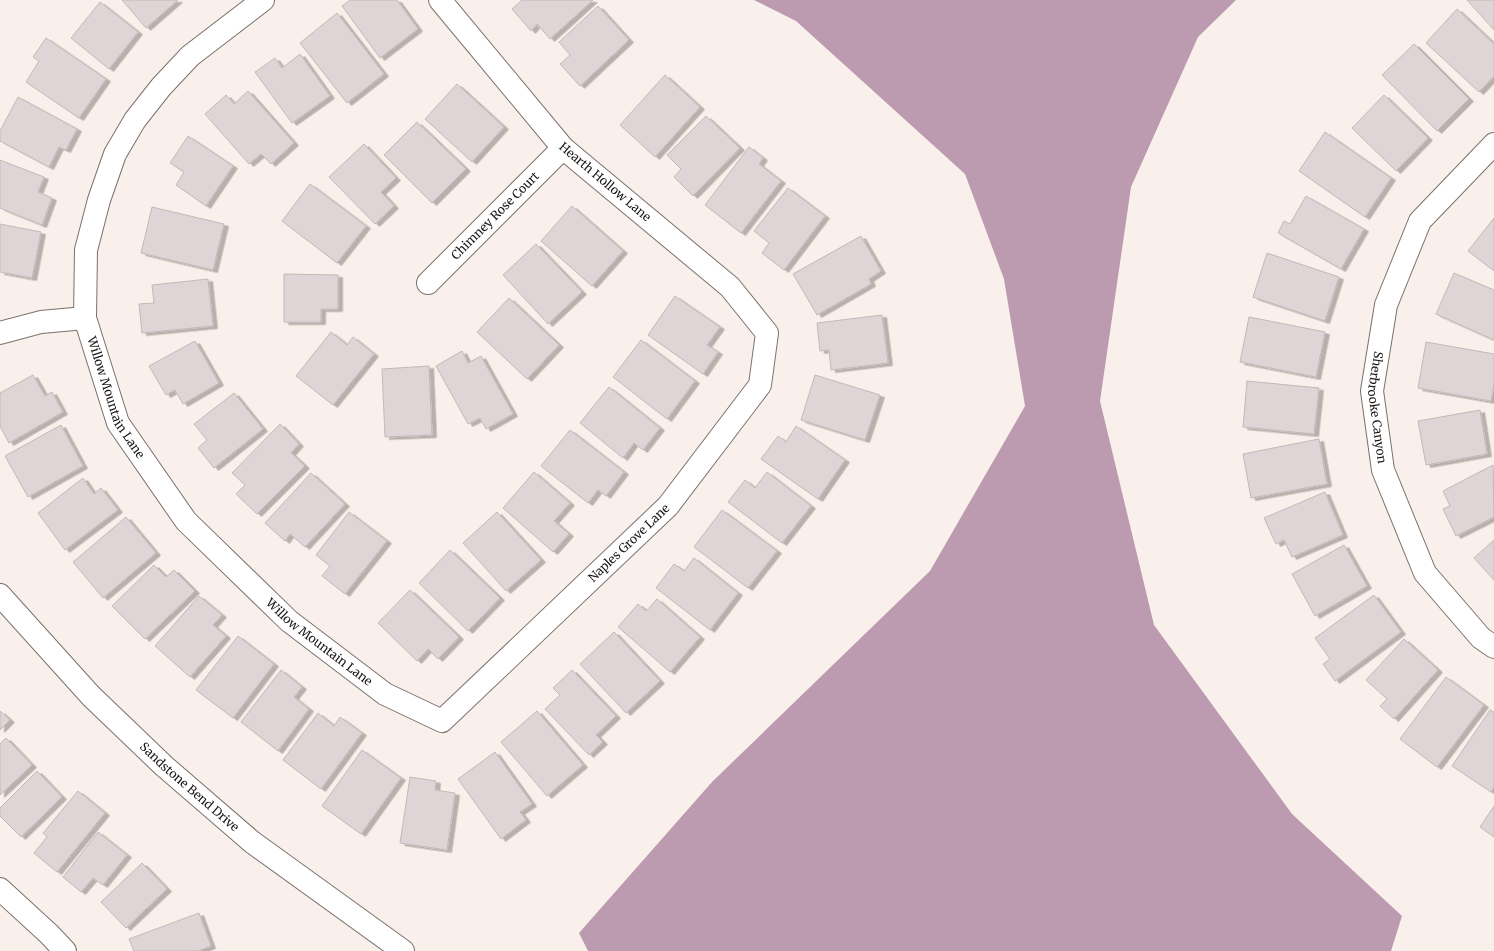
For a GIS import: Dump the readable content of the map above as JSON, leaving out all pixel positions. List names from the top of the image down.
{
  "streets": {
    "street": [
      "Hearth Hollow Lane",
      "Chimney Rose Court",
      "Willow Mountain Lane",
      "Sherbrooke Canyon",
      "Naples Grove Lane",
      "Sandstone Bend Drive"
    ]
  },
  "crossings": [
    ["Hearth Hollow Lane", "Chimney Rose Court"],
    ["Hearth Hollow Lane", "Naples Grove Lane"],
    ["Willow Mountain Lane", "Naples Grove Lane"]
  ]
}
